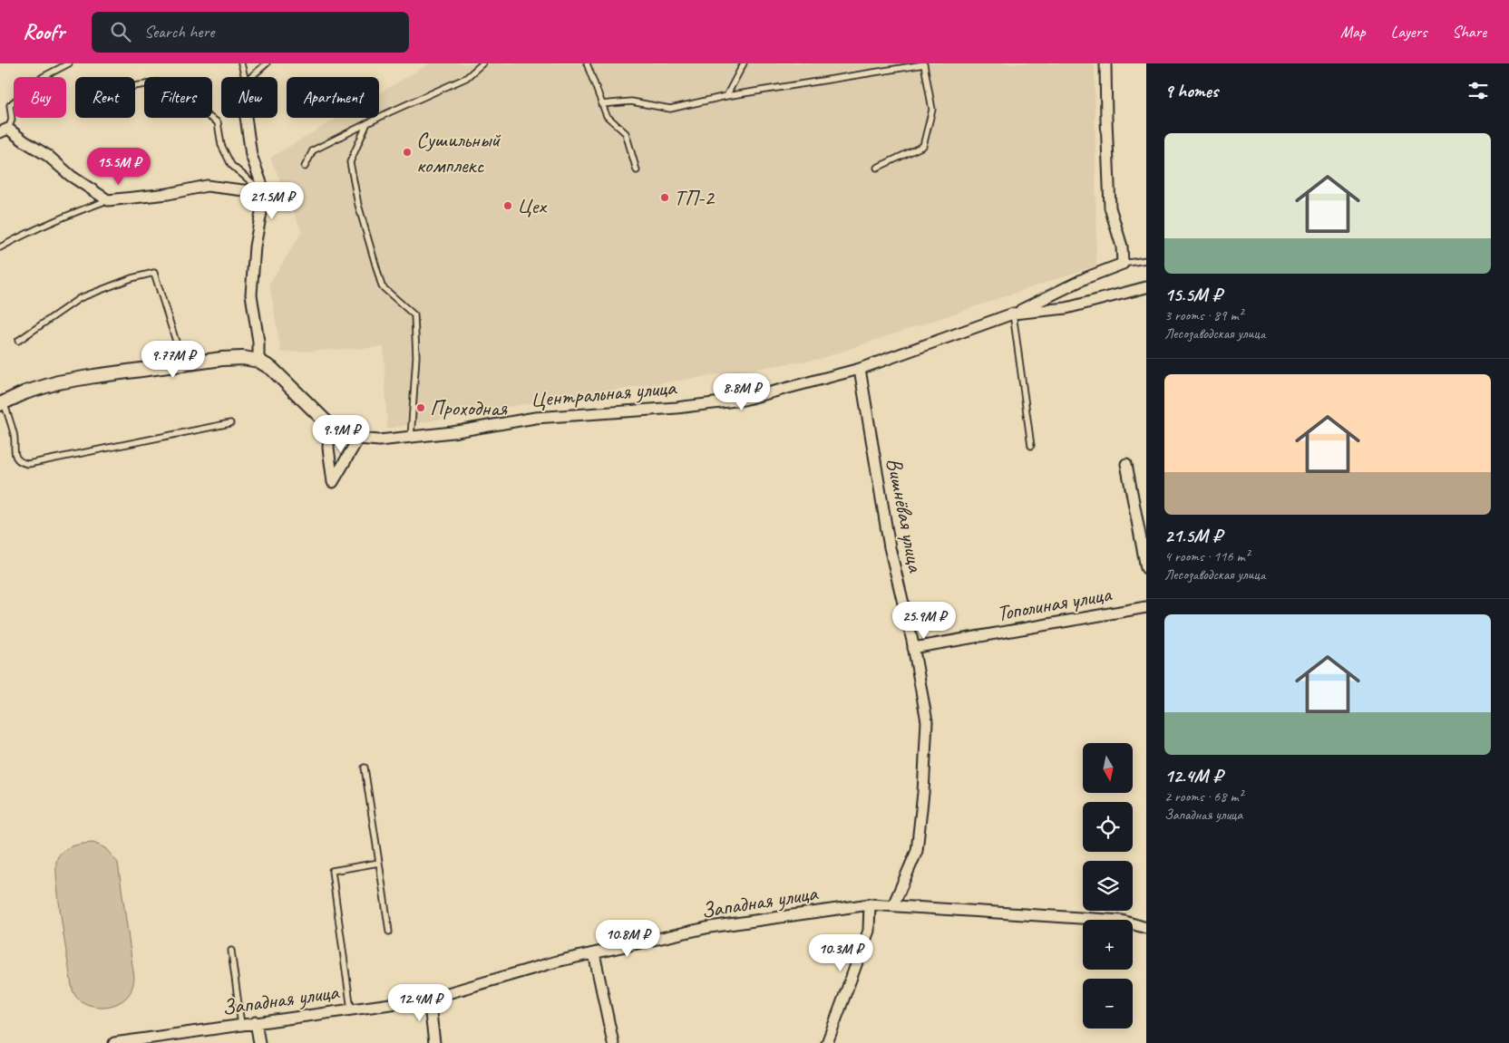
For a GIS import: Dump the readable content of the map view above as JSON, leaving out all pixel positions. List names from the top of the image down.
{
  "streets": {
    "street": [
      "Центральная улица",
      "Вишнёвая улица",
      "Тополиная улица",
      "Западная улица"
    ]
  },
  "crossings": [
    ["Центральная улица", "Вишнёвая улица"],
    ["Вишнёвая улица", "Тополиная улица"],
    ["Вишнёвая улица", "Западная улица"]
  ],
  "places": [
    "Сушильный комплекс",
    "ТП-2",
    "Цех",
    "Проходная"
  ],
  "north": "bottom",
  "page": {
    "header": "Roofr",
    "search": "Search here",
    "nav": ["Map", "Layers", "Share"],
    "heading": "9 homes",
    "chip": [
      "Buy",
      "Rent",
      "Filters",
      "New",
      "Apartment"
    ],
    "list": [
      {
        "name": "15.5M ₽",
        "note": "3 rooms · 89 m² · Лесозаводская улица"
      },
      {
        "name": "21.5M ₽",
        "note": "4 rooms · 116 m² · Лесозаводская улица"
      },
      {
        "name": "12.4M ₽",
        "note": "2 rooms · 68 m² · Западная улица"
      }
    ],
    "price": [
      "15.5M ₽",
      "21.5M ₽",
      "9.77M ₽",
      "8.8M ₽",
      "9.9M ₽",
      "25.9M ₽",
      "10.8M ₽",
      "10.3M ₽",
      "12.4M ₽"
    ],
    "map_buttons": ["+", "−"]
  }
}
